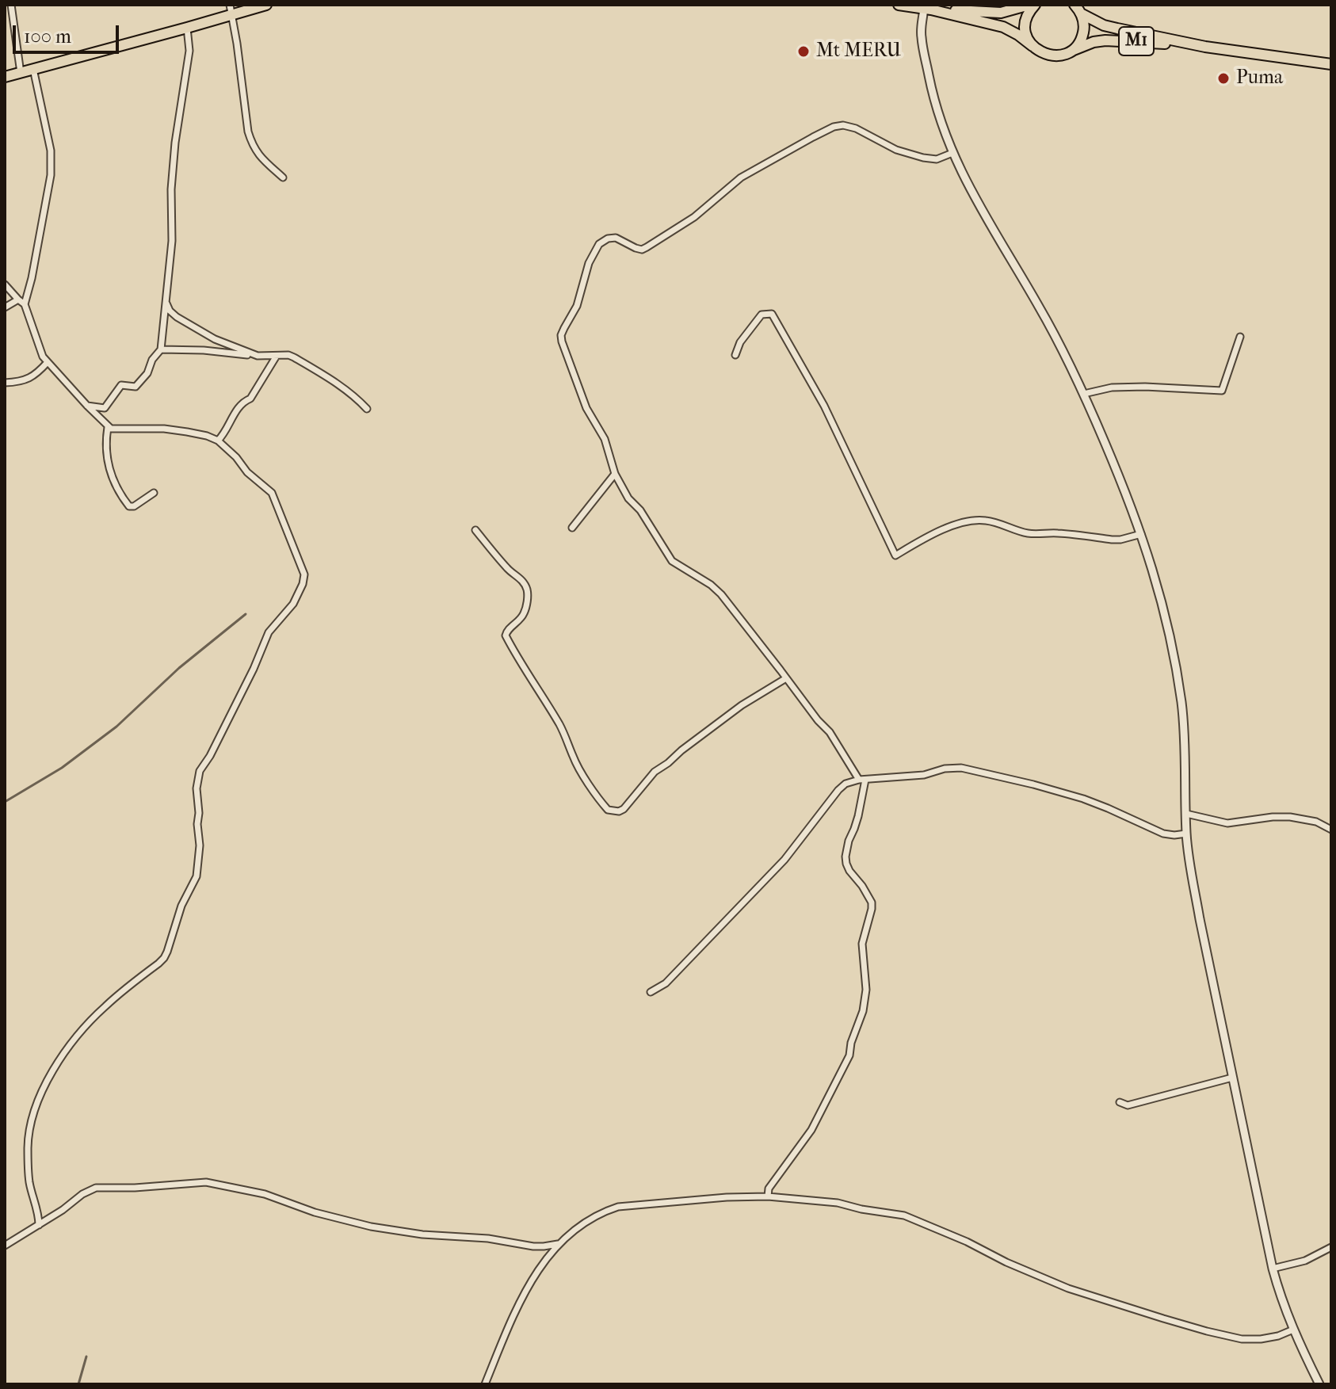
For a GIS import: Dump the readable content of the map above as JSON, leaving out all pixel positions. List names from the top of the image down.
{
  "streets": {
    "highway": ["M1"]
  },
  "places": ["Mt MERU", "Puma"],
  "scale_bar": "100 m"
}
